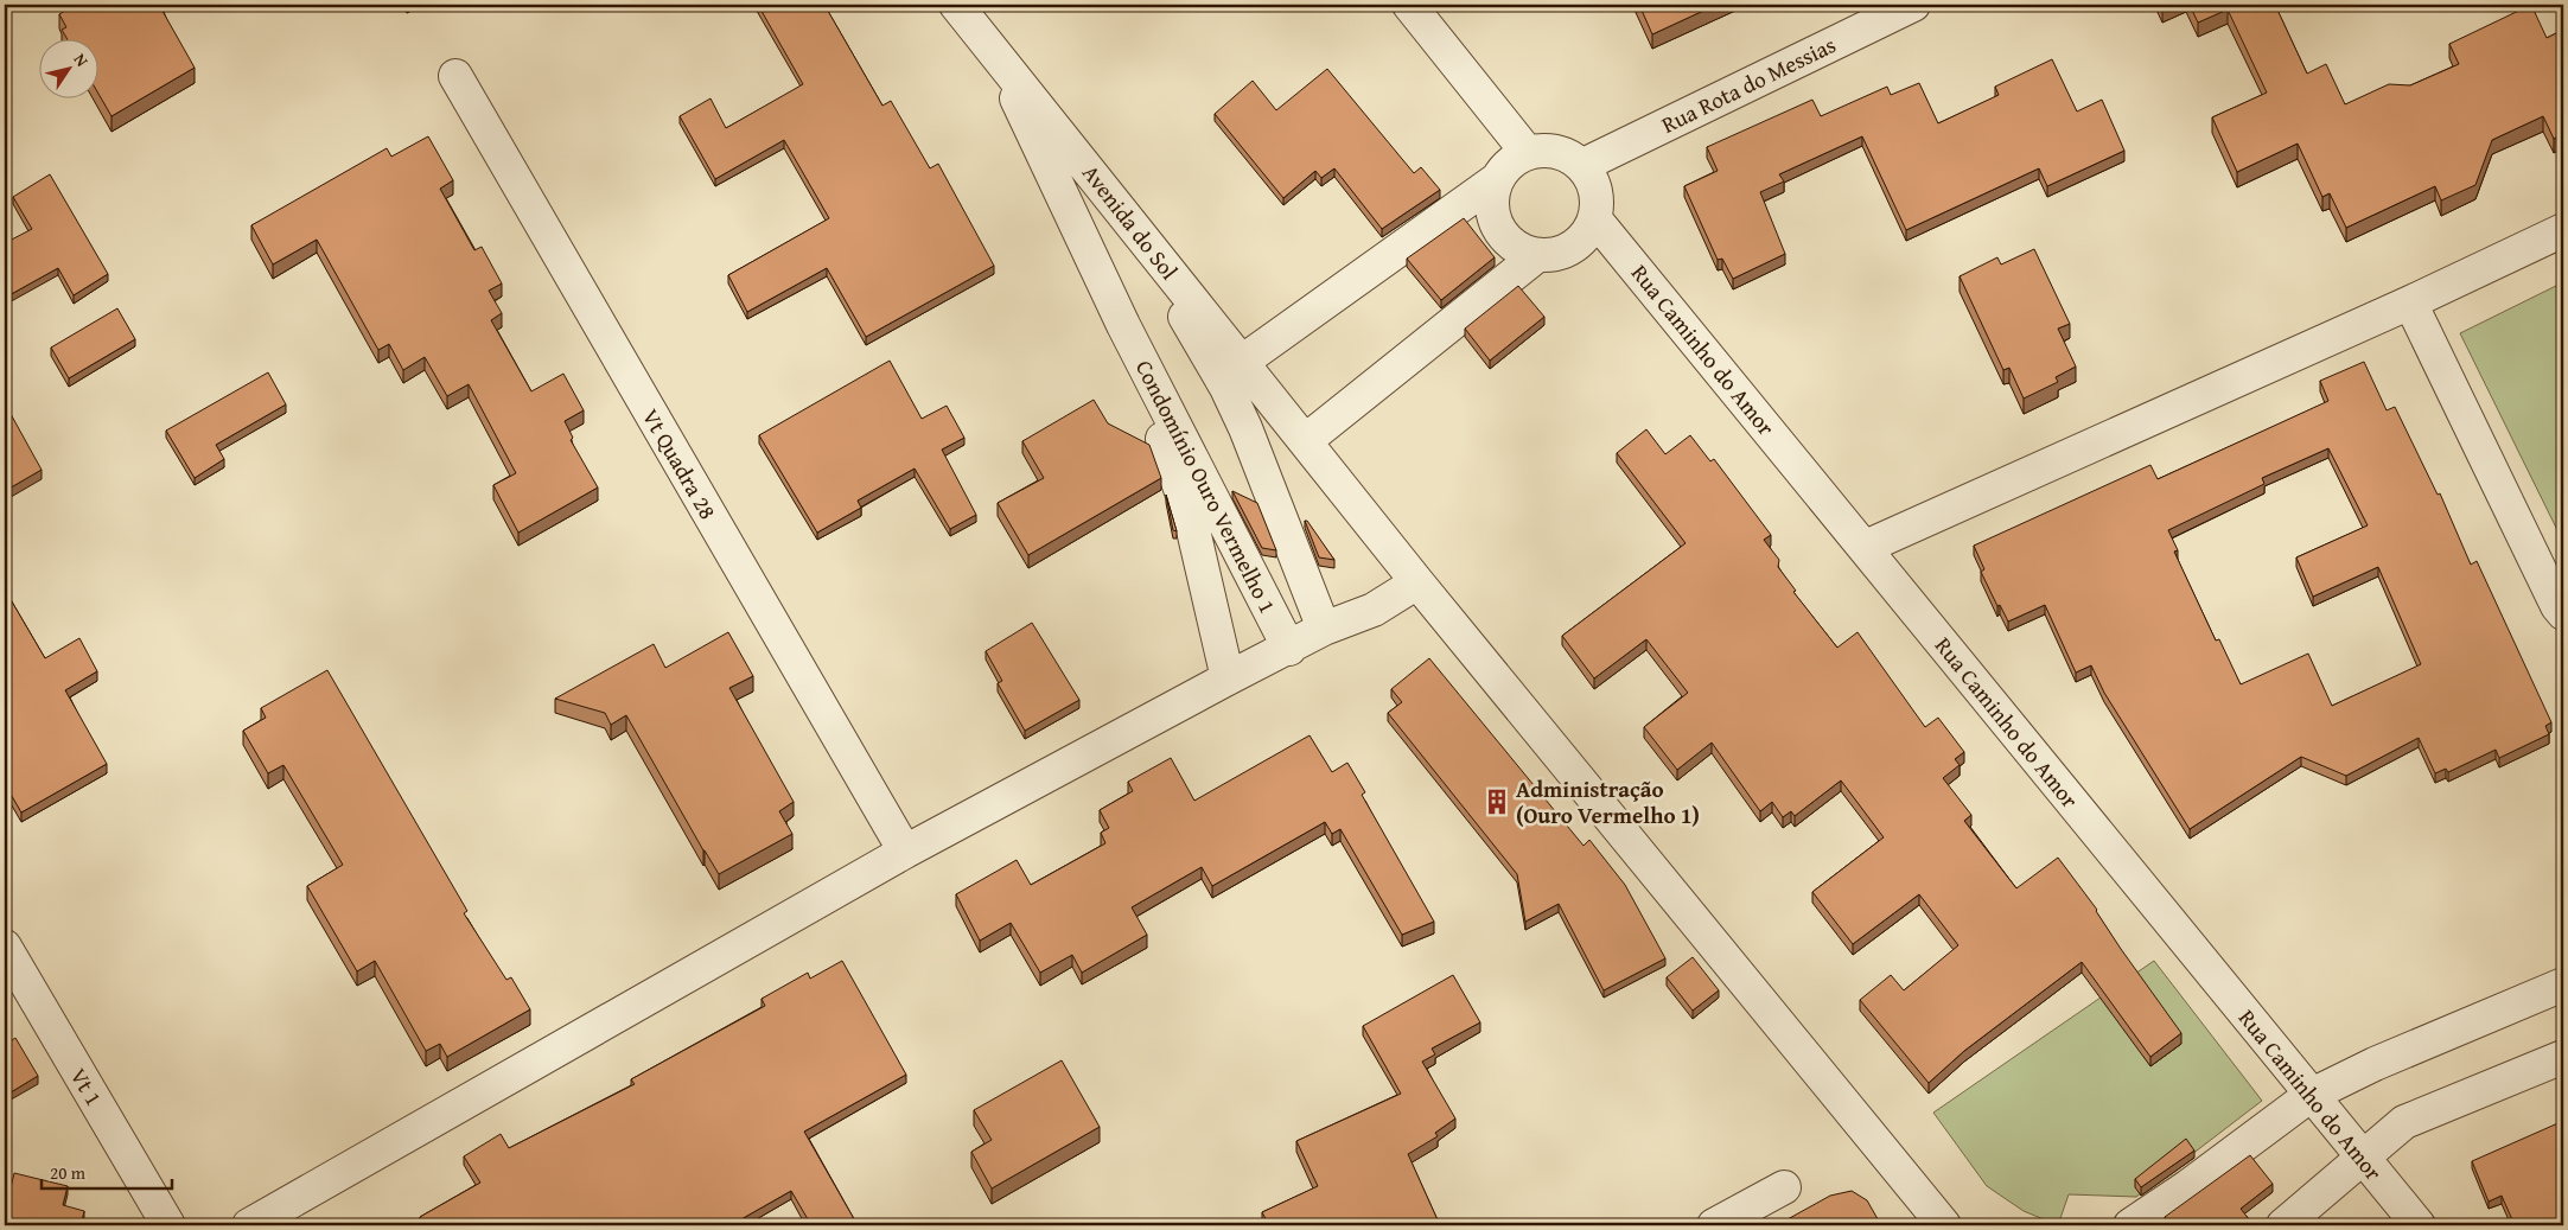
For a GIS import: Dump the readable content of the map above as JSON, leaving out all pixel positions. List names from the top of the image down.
{
  "streets": {
    "street": [
      "Rua Rota do Messias",
      "Avenida do Sol",
      "Rua Caminho do Amor",
      "Vt Quadra 28",
      "Condomínio Ouro Vermelho 1",
      "Vt 1"
    ]
  },
  "crossings": [
    ["Rua Rota do Messias", "Rua Caminho do Amor"],
    ["Avenida do Sol", "Condomínio Ouro Vermelho 1"]
  ],
  "places": {
    "building": ["Administração (Ouro Vermelho 1)"]
  },
  "scale_bar": "20 m",
  "north": "top right"
}
